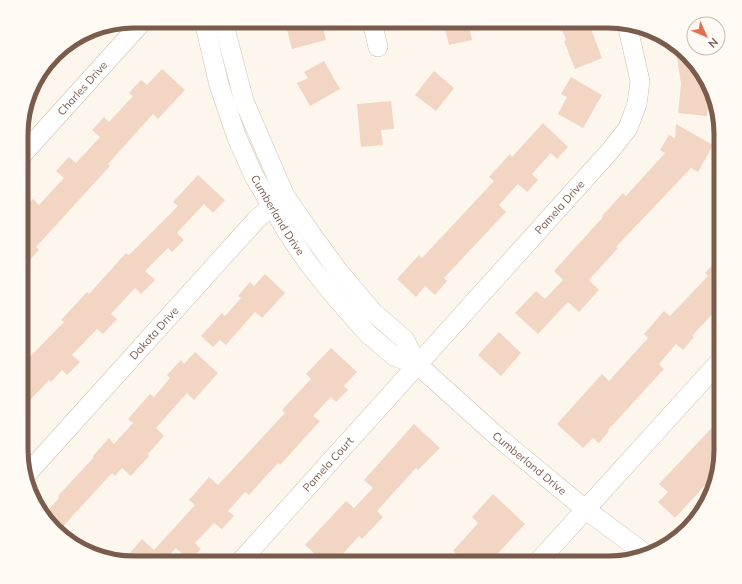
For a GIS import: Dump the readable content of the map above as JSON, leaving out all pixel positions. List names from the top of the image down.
{
  "streets": {
    "street": [
      "Charles Drive",
      "Pamela Drive",
      "Cumberland Drive",
      "Dakota Drive",
      "Pamela Court"
    ]
  },
  "crossings": [
    ["Pamela Drive", "Cumberland Drive"],
    ["Pamela Drive", "Pamela Court"],
    ["Cumberland Drive", "Dakota Drive"],
    ["Cumberland Drive", "Pamela Court"]
  ],
  "north": "bottom right"
}
